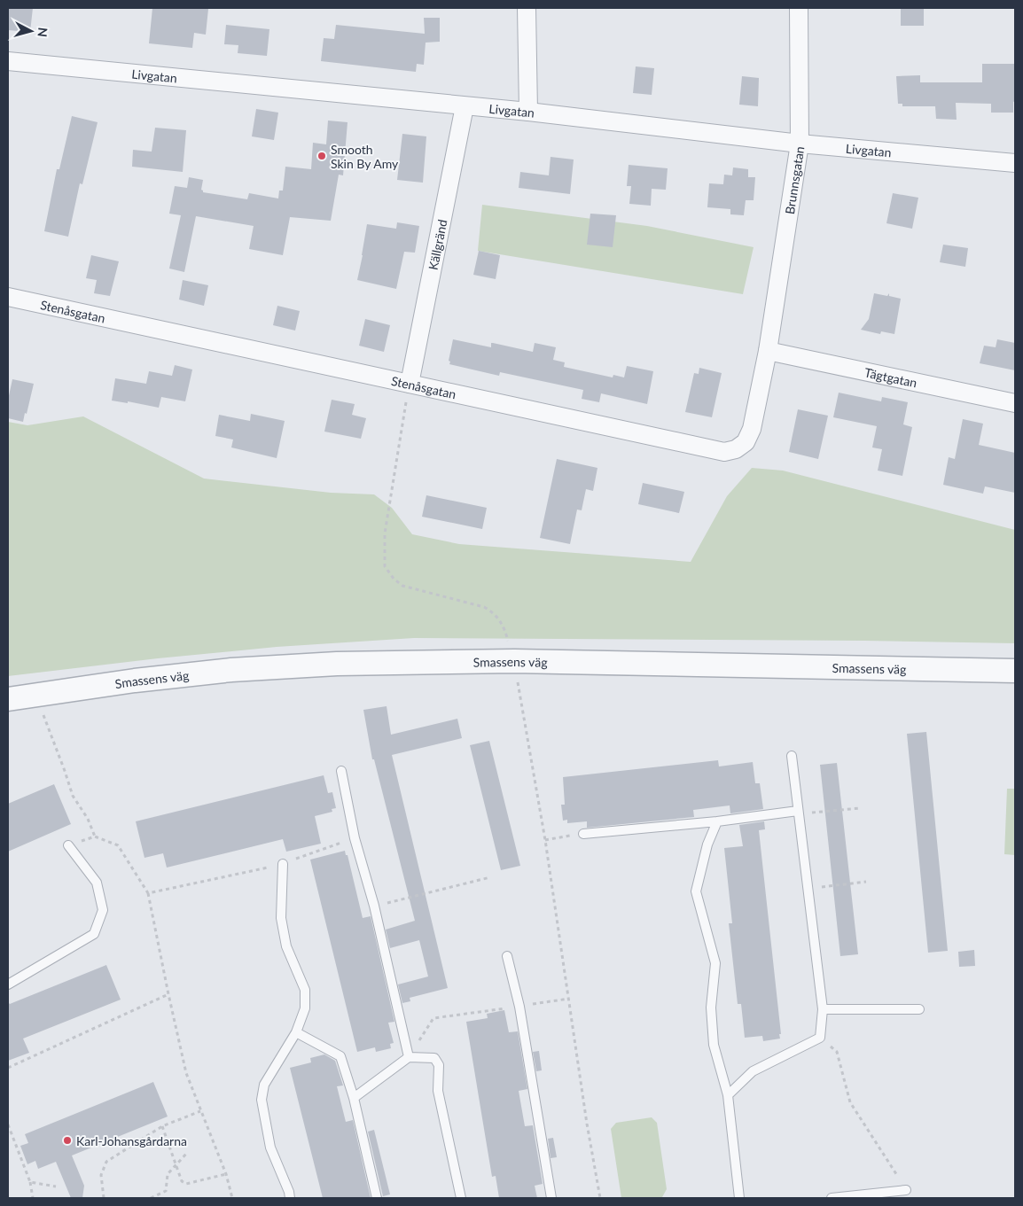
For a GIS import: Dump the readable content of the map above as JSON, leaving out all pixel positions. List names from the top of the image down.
{
  "streets": {
    "street": [
      "Livgatan",
      "Brunnsgatan",
      "Källgränd",
      "Stenåsgatan",
      "Tägtgatan",
      "Smassens väg"
    ]
  },
  "crossings": [
    ["Livgatan", "Brunnsgatan"],
    ["Livgatan", "Källgränd"],
    ["Brunnsgatan", "Stenåsgatan"],
    ["Brunnsgatan", "Tägtgatan"],
    ["Källgränd", "Stenåsgatan"],
    ["Stenåsgatan", "Tägtgatan"]
  ],
  "places": ["Smooth Skin By Amy", "Karl-Johansgårdarna"],
  "north": "right"
}
